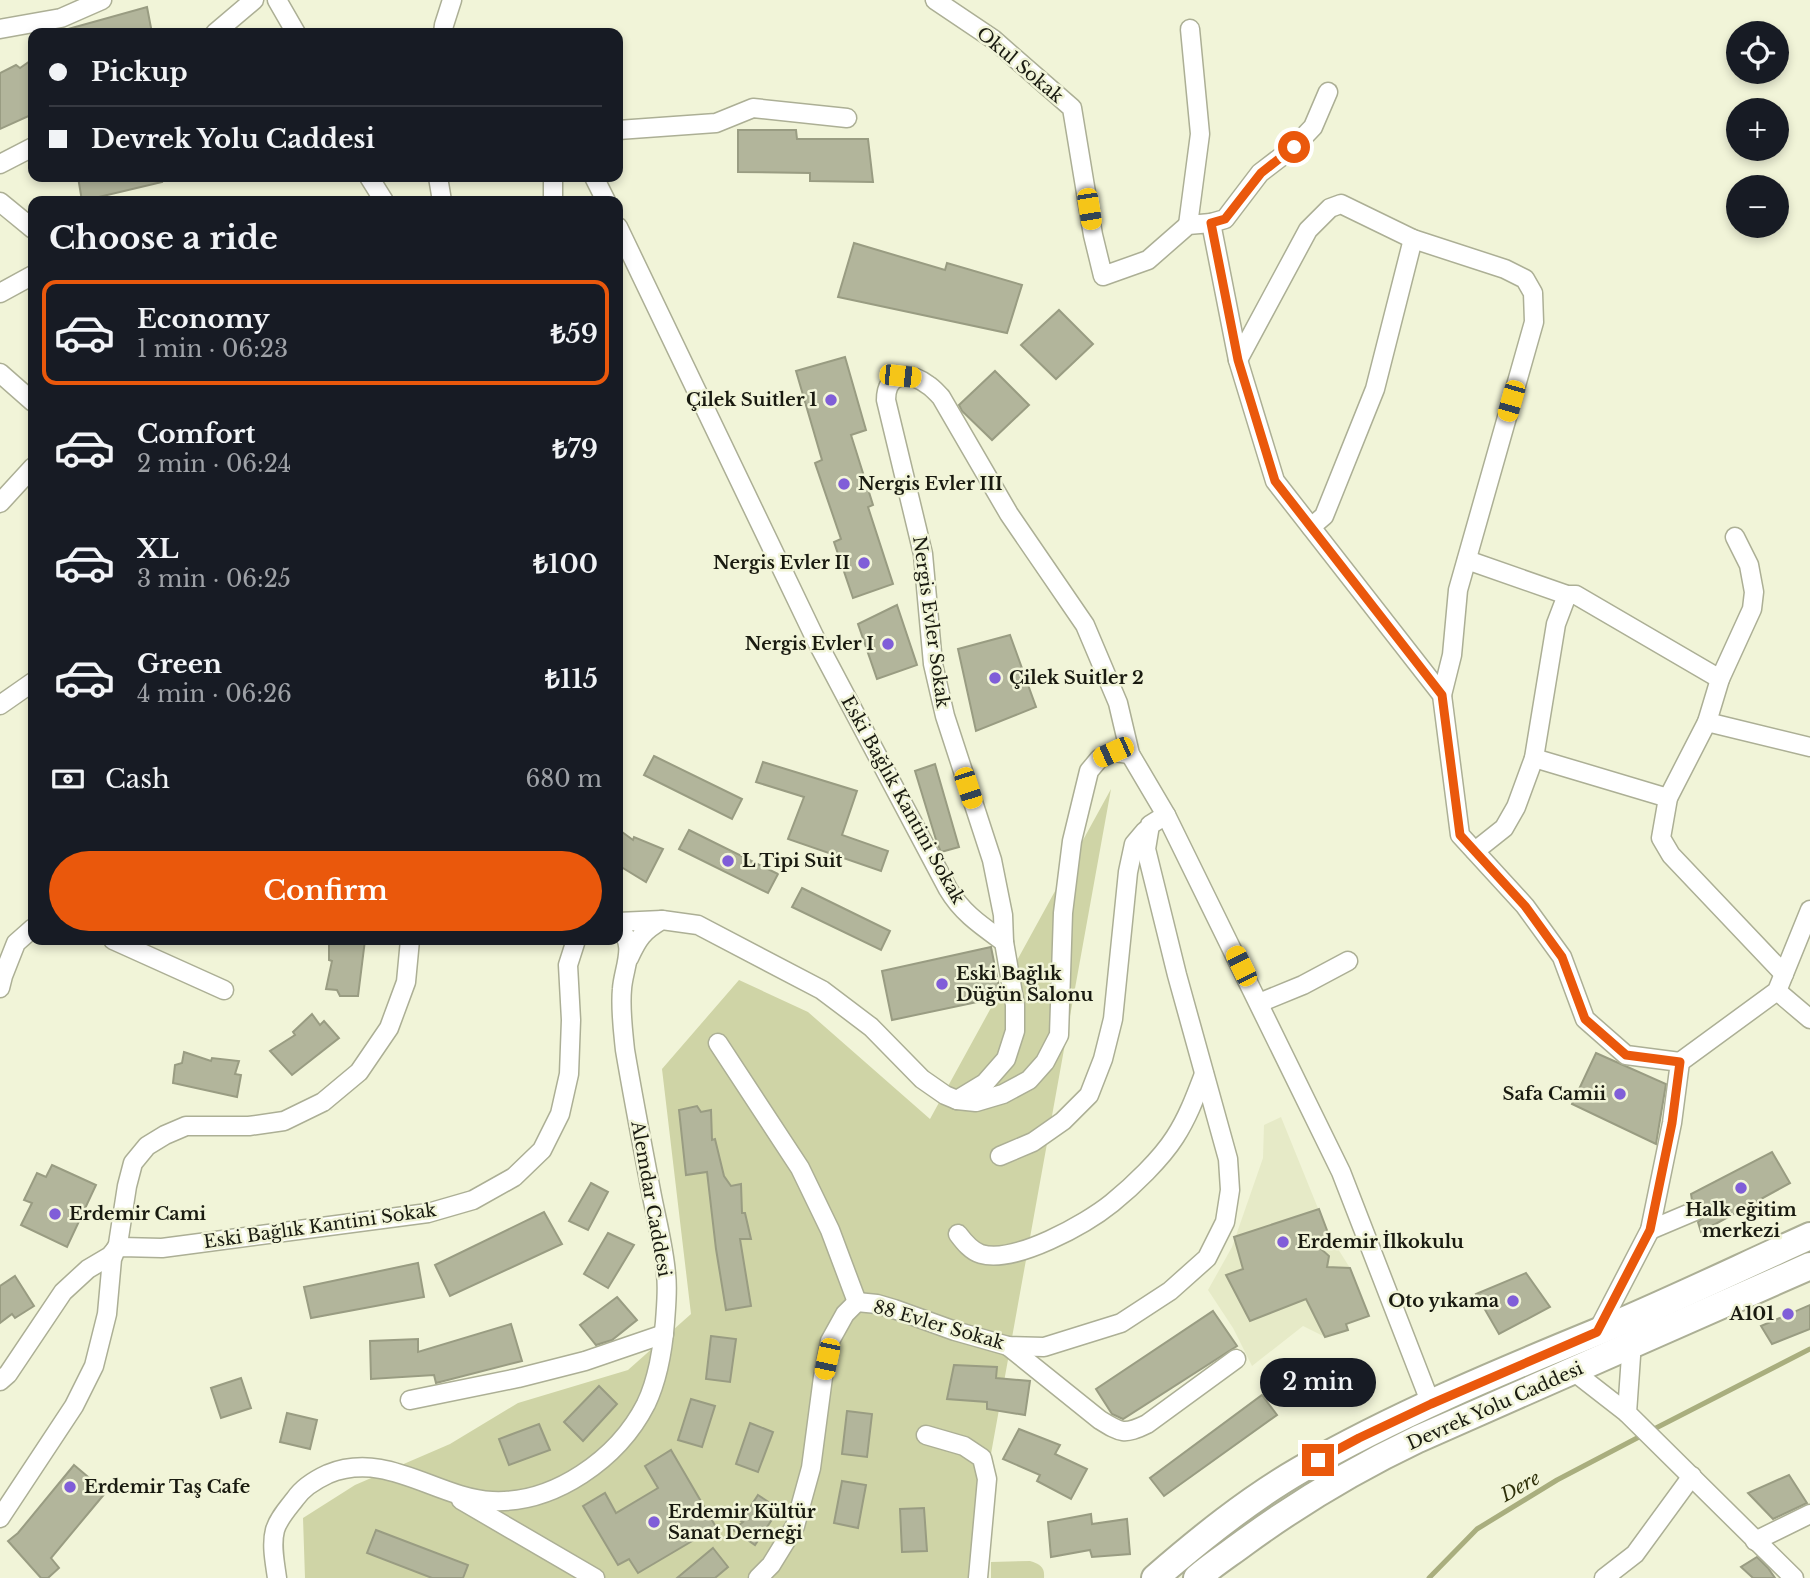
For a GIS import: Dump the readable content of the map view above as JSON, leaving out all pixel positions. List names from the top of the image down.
{
  "streets": {
    "highway": ["Devrek Yolu Caddesi"],
    "street": [
      "Okul Sokak",
      "Nergis Evler Sokak",
      "Eski Bağlık Kantini Sokak",
      "Alemdar Caddesi",
      "88 Evler Sokak"
    ]
  },
  "crossings": [
    ["Nergis Evler Sokak", "Eski Bağlık Kantini Sokak"]
  ],
  "water": ["Dere"],
  "places": [
    "Çilek Suitler 1",
    "Nergis Evler III",
    "Nergis Evler II",
    "Nergis Evler I",
    "Çilek Suitler 2",
    "L Tipi Suit",
    "Eski Bağlık Düğün Salonu",
    "Safa Camii",
    "Halk eğitim merkezi",
    "Erdemir Cami",
    "Erdemir İlkokulu",
    "Oto yıkama",
    "A101",
    "Erdemir Taş Cafe",
    "Erdemir Kültür Sanat Derneği"
  ],
  "page": {
    "map_buttons": ["+", "−"],
    "banner": ["Pickup", "Devrek Yolu Caddesi"],
    "heading": "Choose a ride",
    "list": [
      {
        "name": "Economy",
        "note": "1 min · 06:23",
        "value": "₺59"
      },
      {
        "name": "Comfort",
        "note": "2 min · 06:24",
        "value": "₺79"
      },
      {
        "name": "XL",
        "note": "3 min · 06:25",
        "value": "₺100"
      },
      {
        "name": "Green",
        "note": "4 min · 06:26",
        "value": "₺115"
      }
    ],
    "pay": ["Cash", "680 m"],
    "buttons": "Confirm",
    "bubble": "2 min"
  }
}
